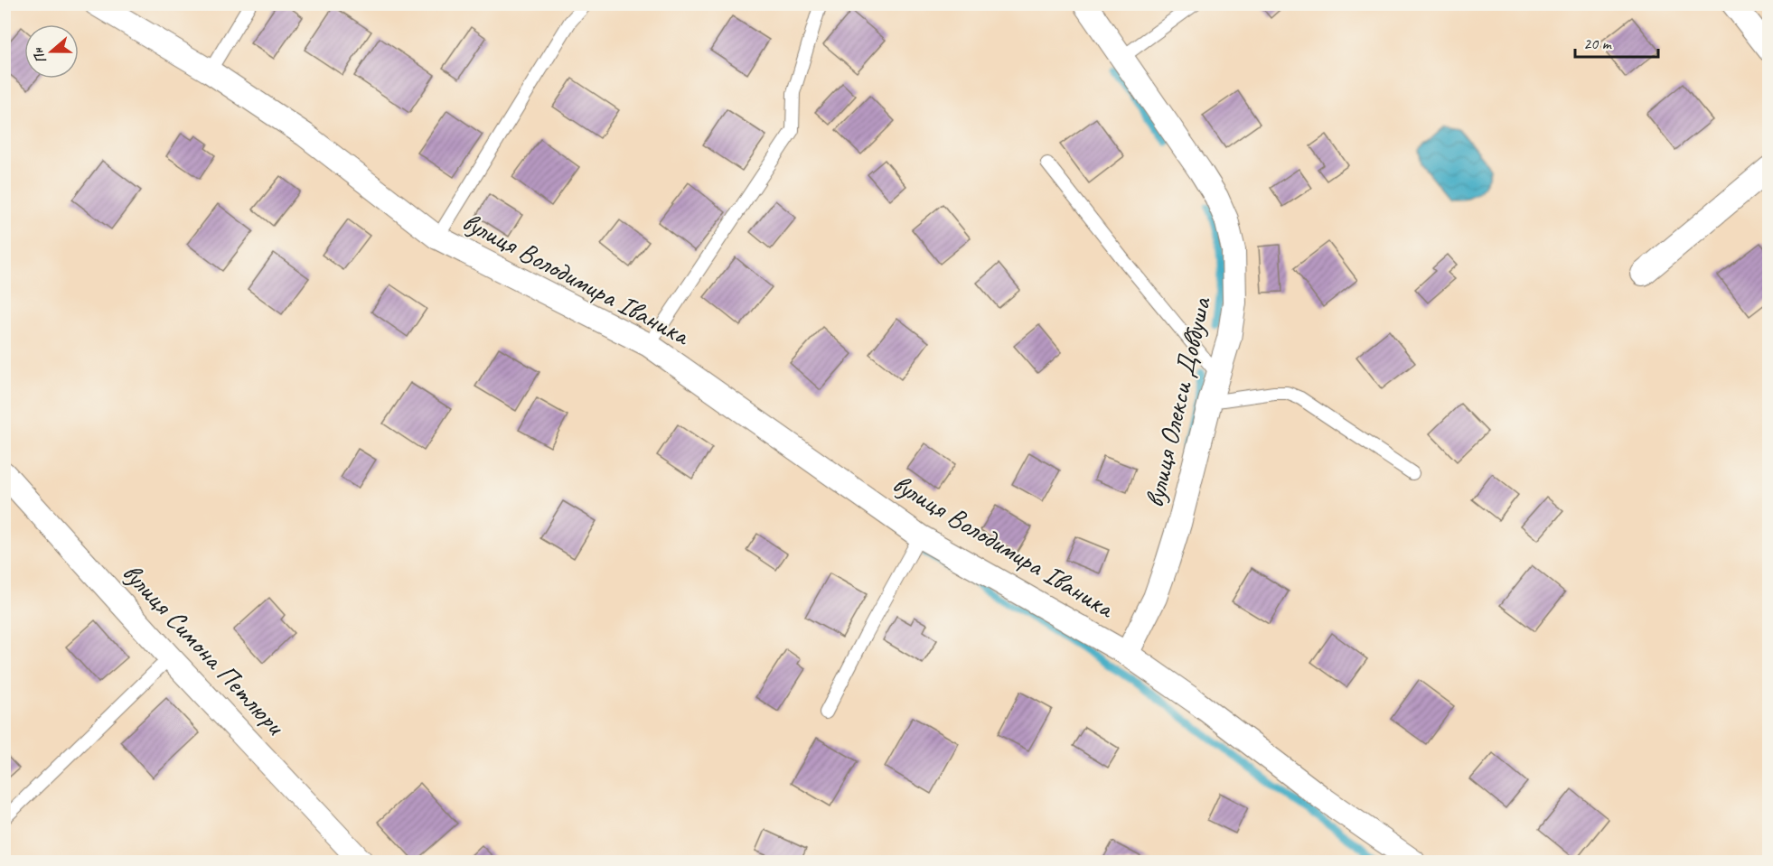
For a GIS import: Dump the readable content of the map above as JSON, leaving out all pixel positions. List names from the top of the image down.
{
  "streets": {
    "street": ["вулиця Володимира Іваника", "вулиця Олекси Довбуша", "вулиця Симона Петлюри"]
  },
  "crossings": [
    ["вулиця Володимира Іваника", "вулиця Олекси Довбуша"]
  ],
  "scale_bar": "20 m",
  "north": "left"
}
